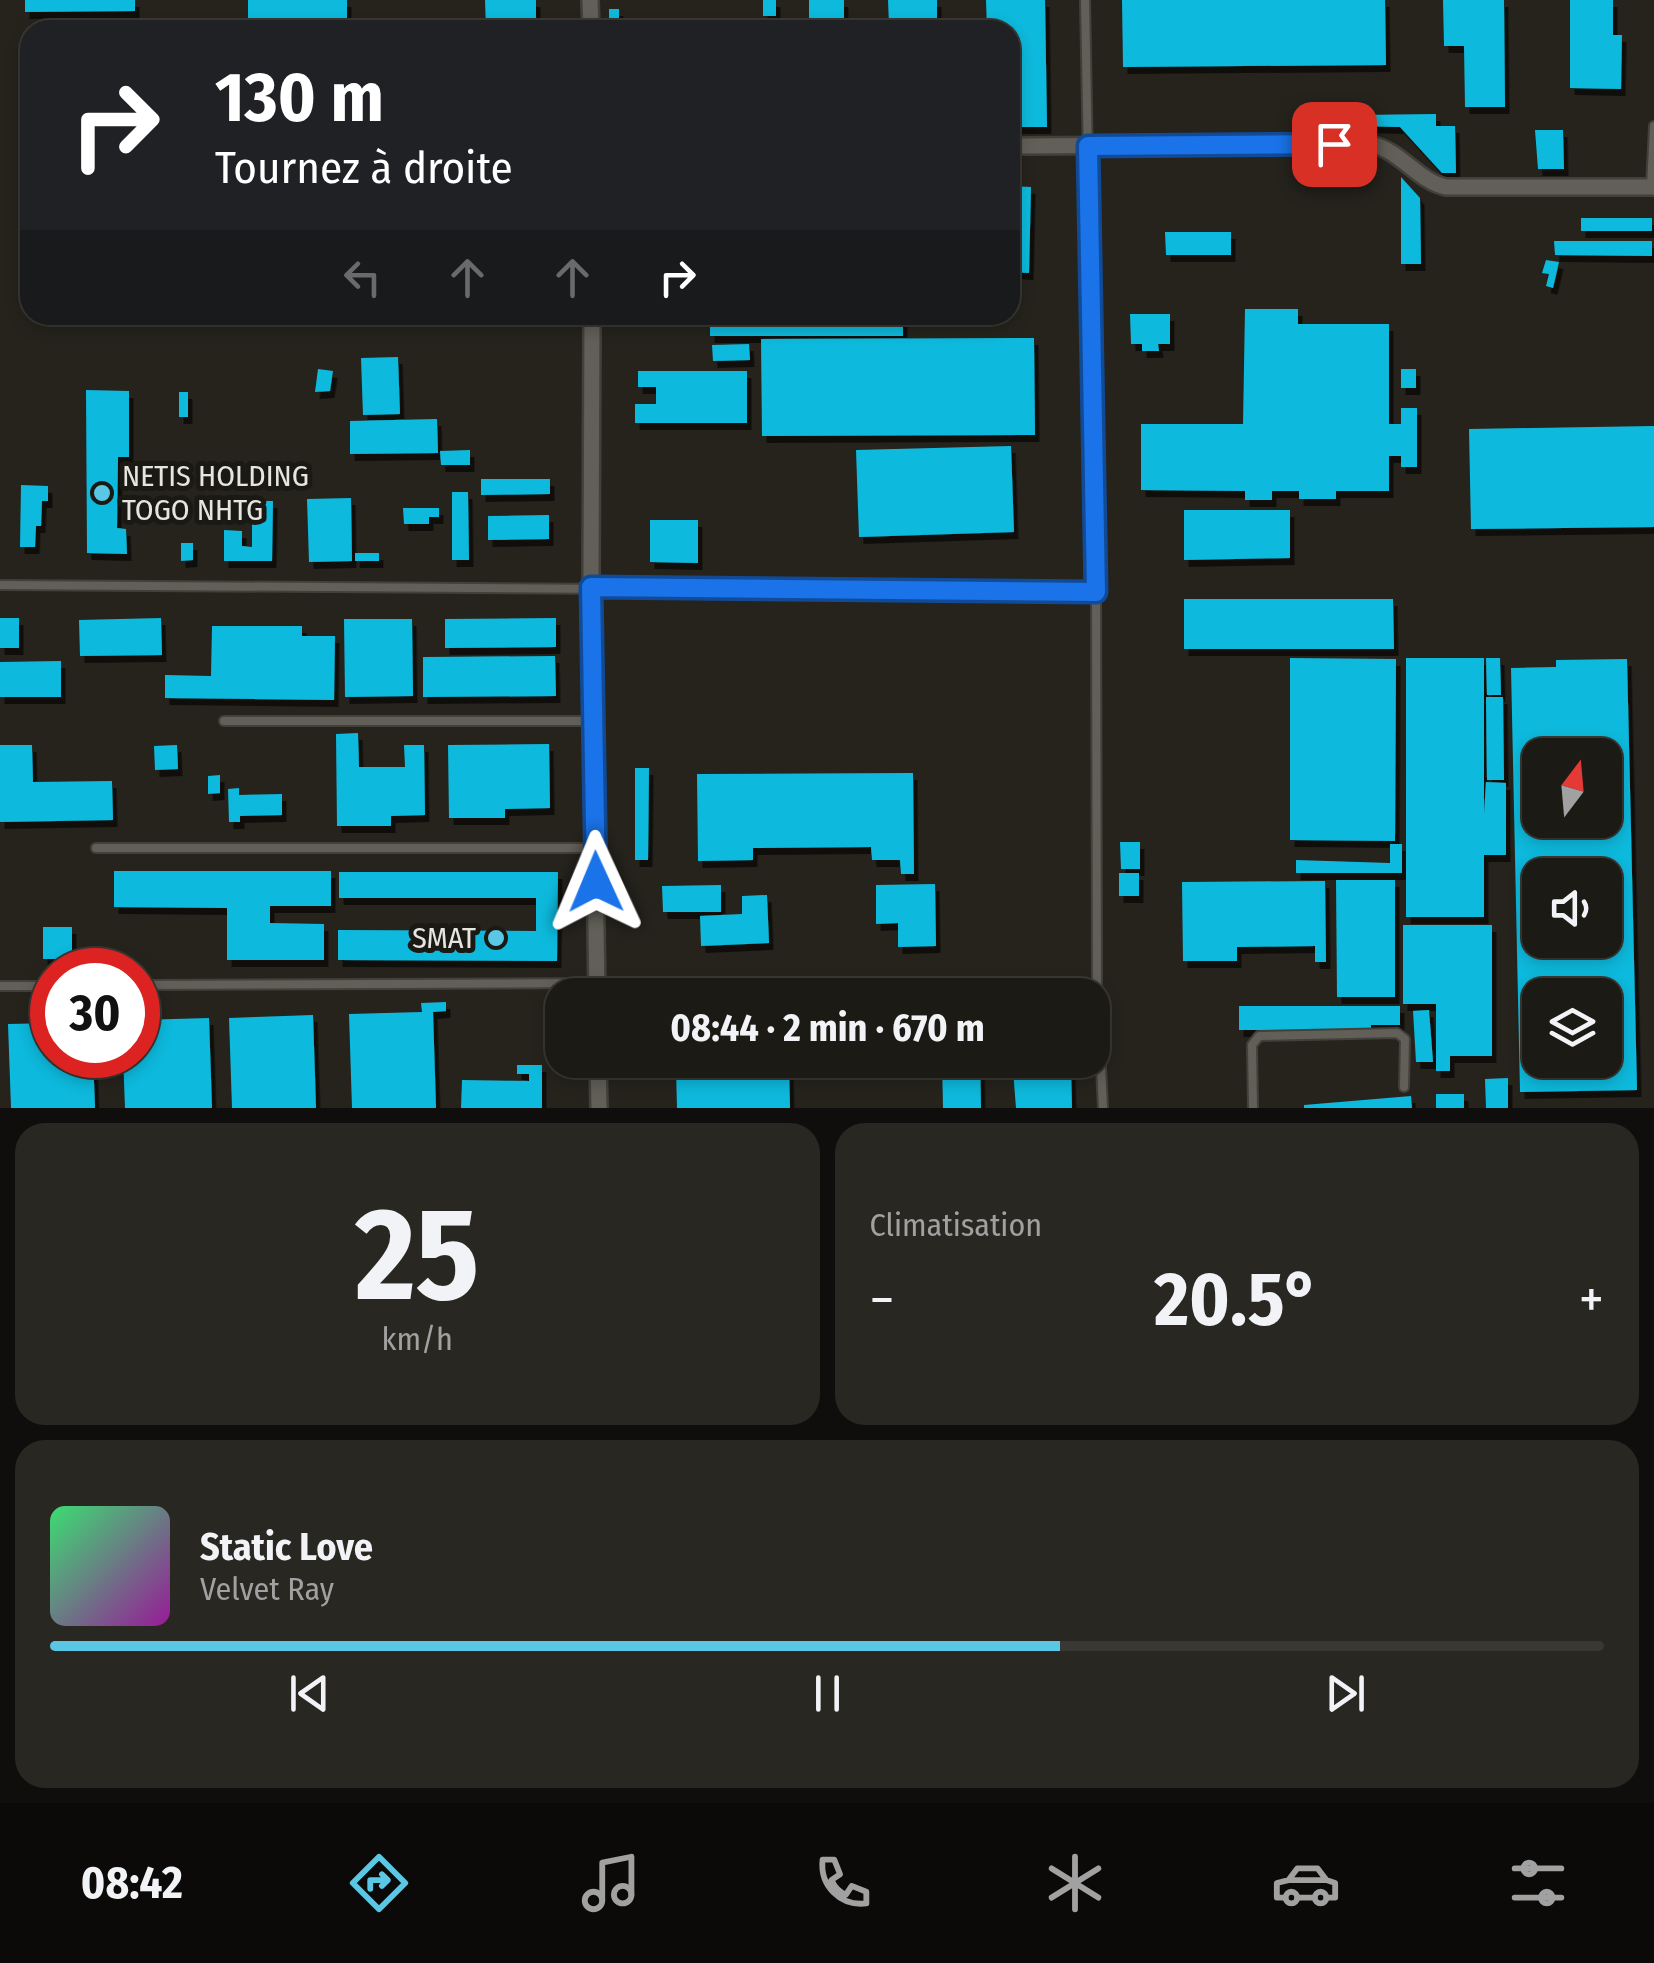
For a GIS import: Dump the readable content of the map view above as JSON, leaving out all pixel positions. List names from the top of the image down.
{
  "places": ["NETIS HOLDING TOGO NHTG", "SMAT"],
  "north": "top",
  "page": {
    "turn": ["130 m", "Tournez à droite"],
    "limit": "30",
    "trip": "08:44 · 2 min · 670 m",
    "tile": [
      ["25", "km/h"],
      "Climatisation"
    ],
    "heat": ["−", "20.5°", "+"],
    "song": ["Static Love", "Velvet Ray"],
    "tabs": "08:42"
  }
}
